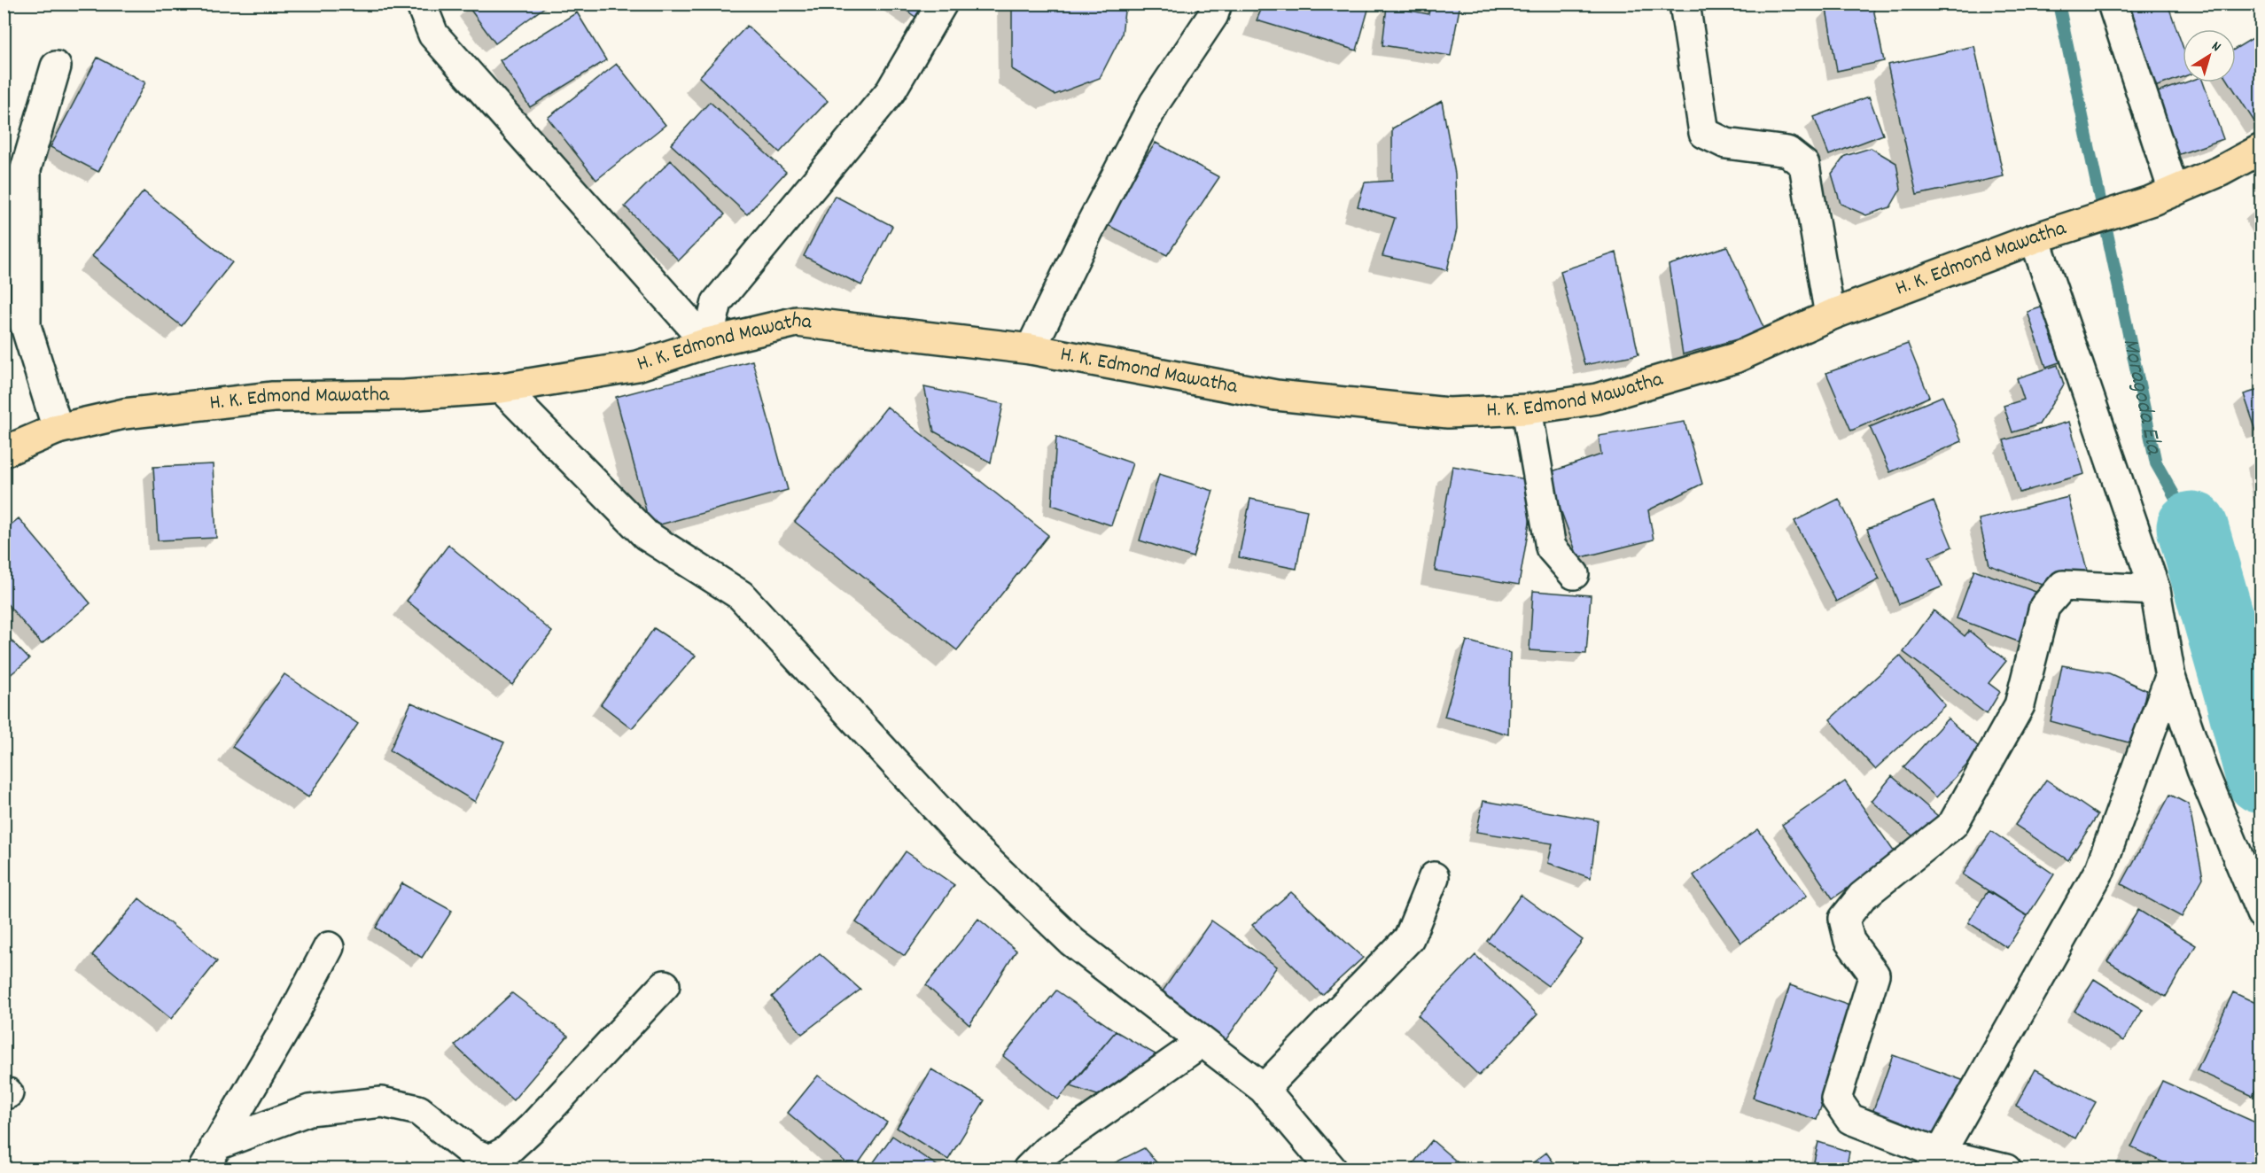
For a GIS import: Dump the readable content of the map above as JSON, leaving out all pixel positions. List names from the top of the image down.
{
  "streets": {
    "main road": ["H. K. Edmond Mawatha"]
  },
  "water": ["Moragoda Ela"],
  "north": "top right"
}
